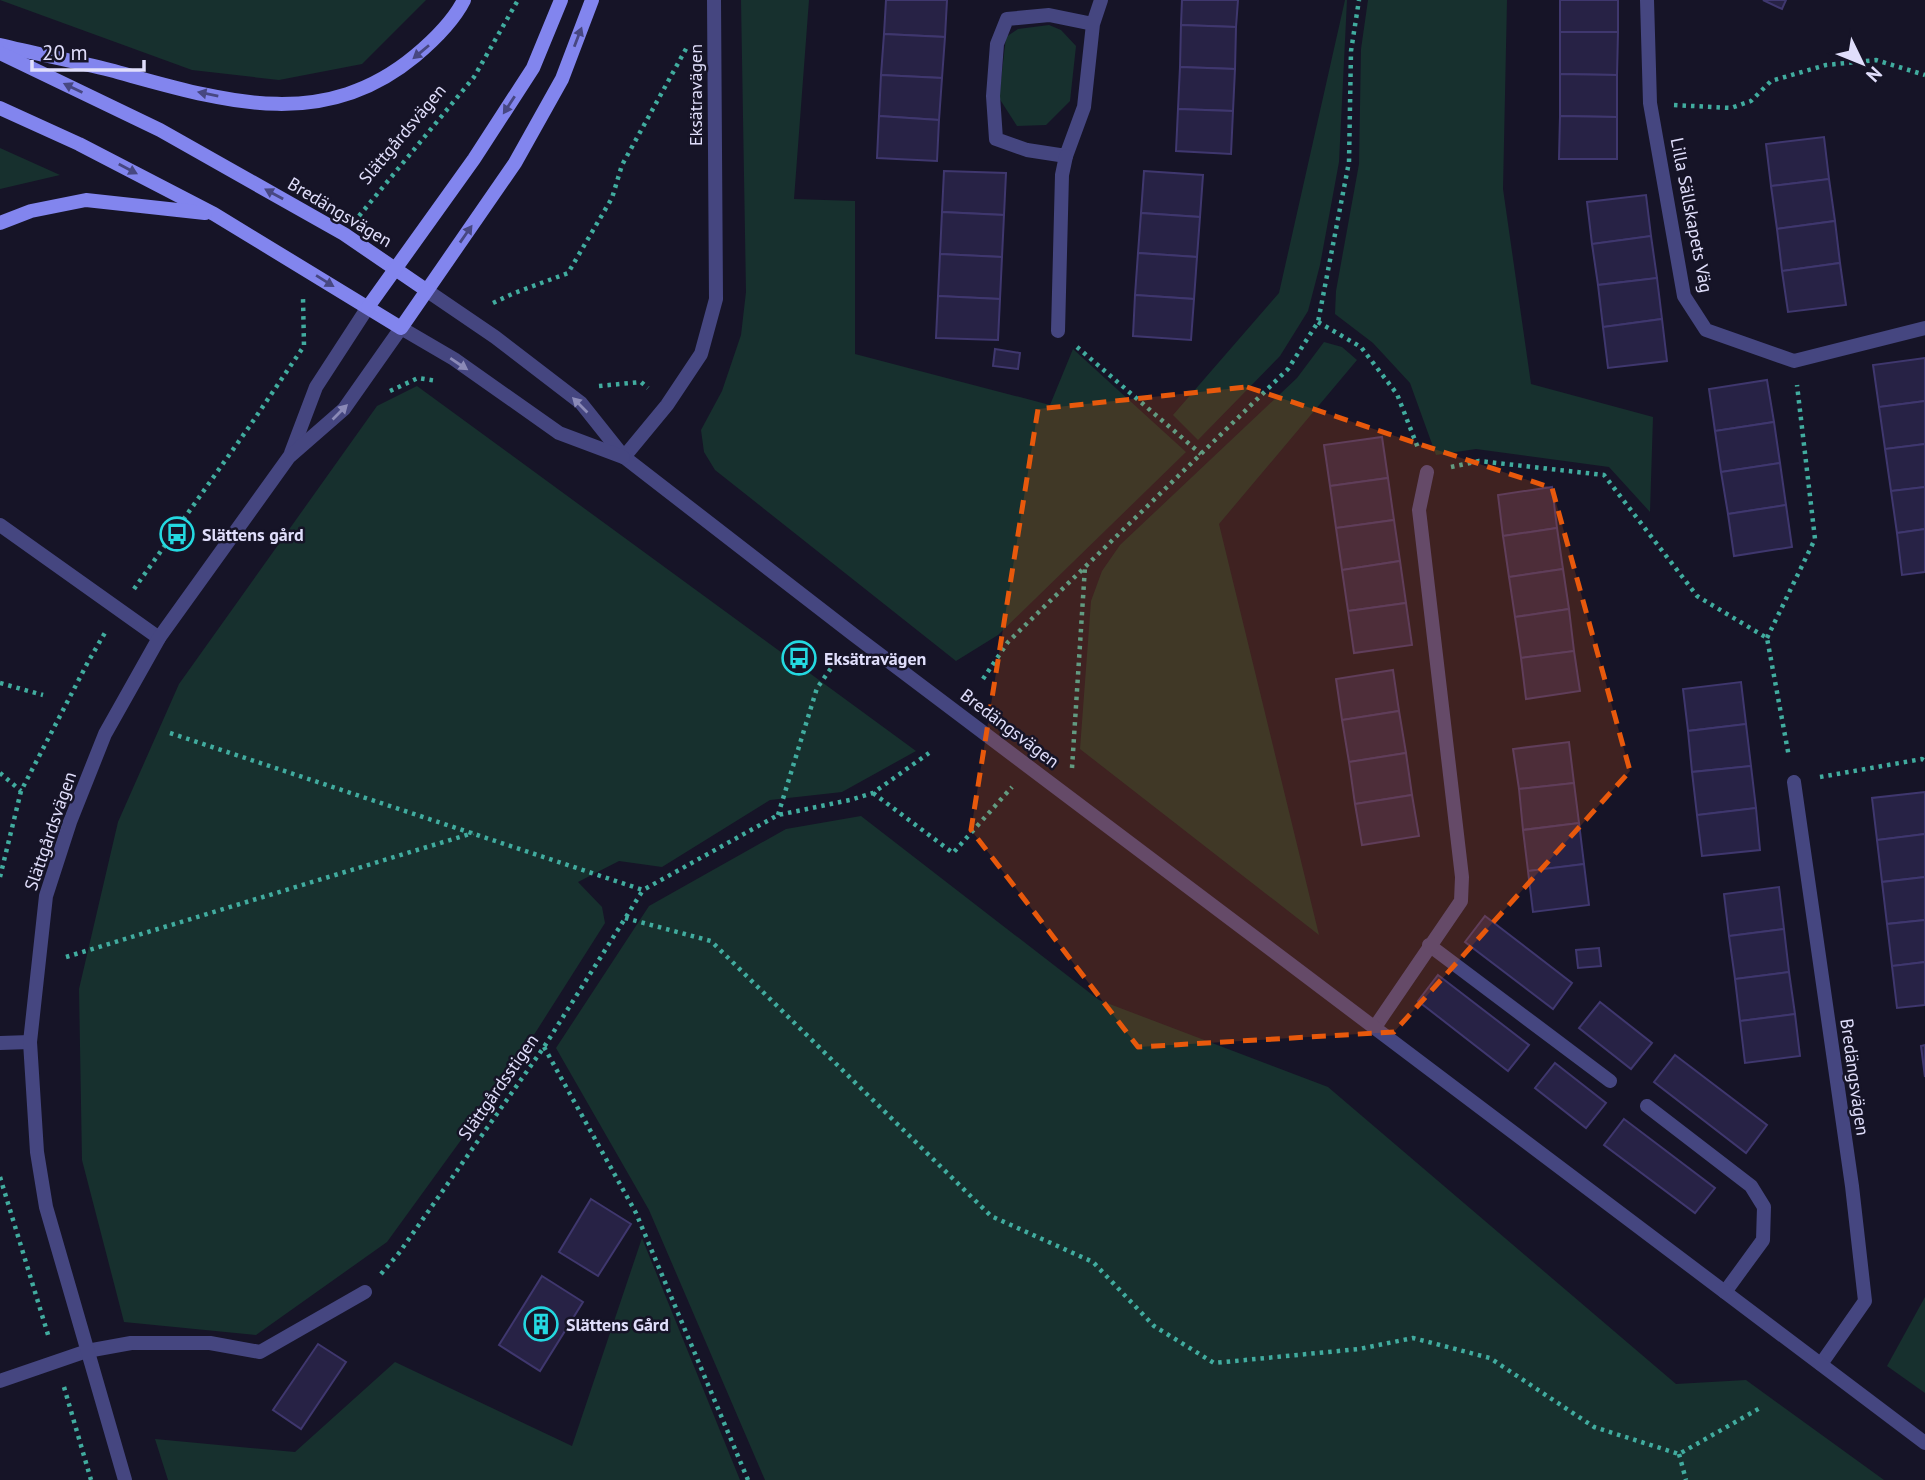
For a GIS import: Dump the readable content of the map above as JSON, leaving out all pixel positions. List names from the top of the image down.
{
  "streets": {
    "main road": ["Bredängsvägen"],
    "street": ["Eksätravägen", "Slättgårdsvägen", "Lilla Sällskapets Väg"],
    "path": ["Slättgårdsstigen"]
  },
  "crossings": [
    ["Eksätravägen", "Bredängsvägen"],
    ["Slättgårdsvägen", "Bredängsvägen"]
  ],
  "places": {
    "bus stop": ["Slättens gård", "Eksätravägen"],
    "building": ["Slättens Gård"]
  },
  "scale_bar": "20 m",
  "north": "bottom right"
}
